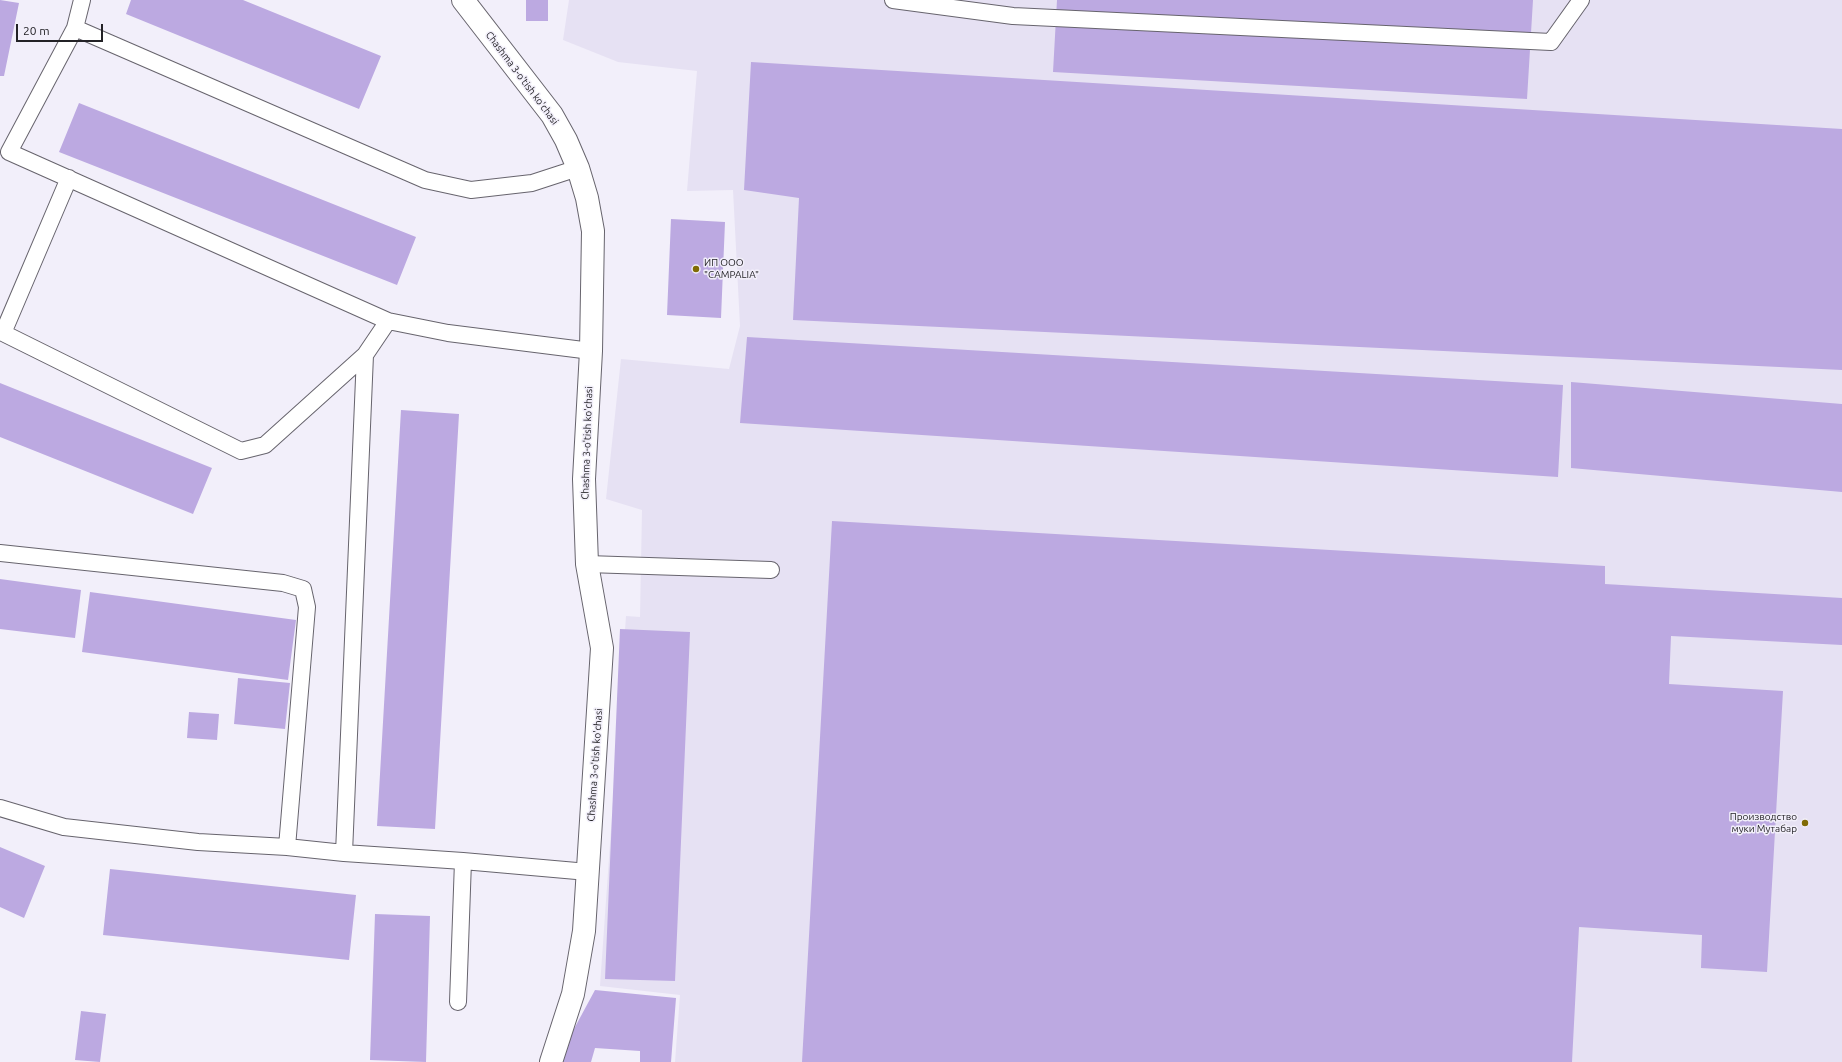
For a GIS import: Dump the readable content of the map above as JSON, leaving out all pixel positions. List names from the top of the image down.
{
  "streets": {
    "street": ["Chashma 3-o'tish ko'chasi"]
  },
  "places": ["ИП ООО \"CAMPALIA\"", "Производство муки Мутабар"],
  "scale_bar": "20 m"
}
